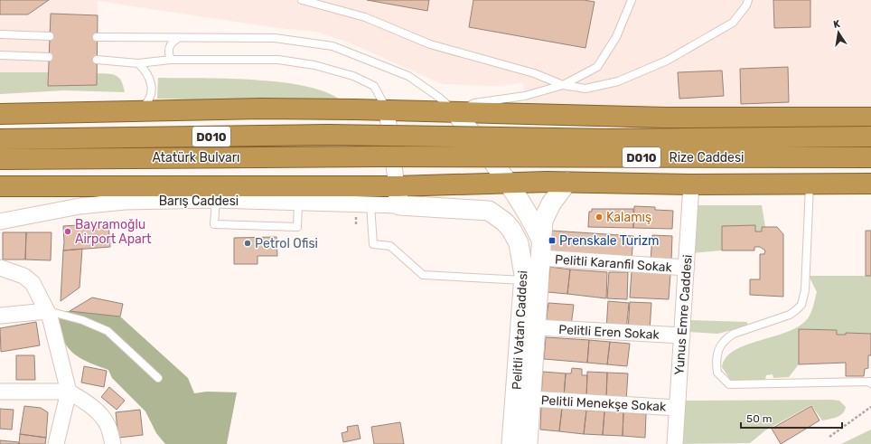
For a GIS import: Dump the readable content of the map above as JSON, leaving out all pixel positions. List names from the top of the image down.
{
  "streets": {
    "highway": ["D010", "Atatürk Bulvarı", "Rize Caddesi"],
    "street": [
      "Barış Caddesi",
      "Pelitli Karanfil Sokak",
      "Yunus Emre Caddesi",
      "Pelitli Vatan Caddesi",
      "Pelitli Eren Sokak",
      "Pelitli Menekşe Sokak"
    ]
  },
  "crossings": [
    ["Atatürk Bulvarı", "Rize Caddesi"],
    ["Barış Caddesi", "Pelitli Vatan Caddesi"],
    ["Pelitli Karanfil Sokak", "Yunus Emre Caddesi"],
    ["Pelitli Karanfil Sokak", "Pelitli Vatan Caddesi"],
    ["Yunus Emre Caddesi", "Pelitli Eren Sokak"],
    ["Yunus Emre Caddesi", "Pelitli Menekşe Sokak"],
    ["Pelitli Vatan Caddesi", "Pelitli Eren Sokak"],
    ["Pelitli Vatan Caddesi", "Pelitli Menekşe Sokak"]
  ],
  "places": {
    "other": ["Kalamış", "Bayramoğlu Airport Apart", "Petrol Ofisi"],
    "transit": ["Prenskale Turizm"]
  },
  "scale_bar": "50 m",
  "north": "top"
}
